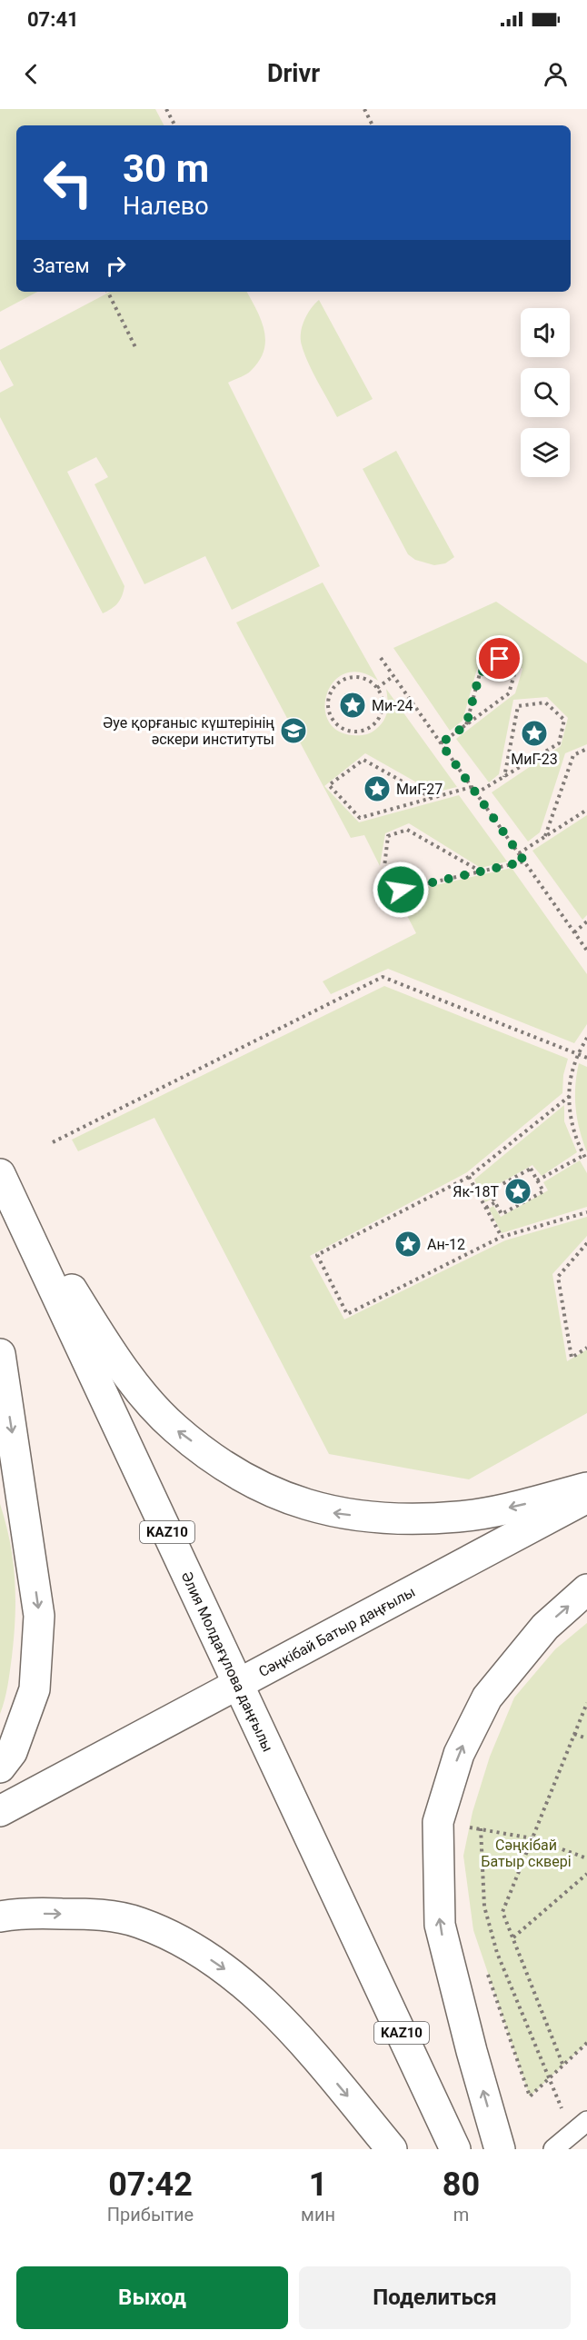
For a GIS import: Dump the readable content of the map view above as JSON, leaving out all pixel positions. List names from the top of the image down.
{
  "streets": {
    "main road": ["KAZ10", "Сәңкібай Батыр даңғылы", "Әлия Молдағұлова даңғылы"]
  },
  "crossings": [
    ["Сәңкібай Батыр даңғылы", "Әлия Молдағұлова даңғылы"]
  ],
  "parks": ["Сәңкібай Батыр сквері"],
  "places": {
    "place": [
      "Ми-24",
      "МиГ-23",
      "МиГ-27",
      "Як-18Т",
      "Ан-12"
    ],
    "school or university": ["Әуе қорғаныс күштерінің әскери институты"]
  },
  "page": {
    "status": "07:41",
    "header": "Drivr",
    "turn": ["30 m", "Налево"],
    "then": "Затем",
    "eta": [
      "07:42",
      "Прибытие",
      "1",
      "мин",
      "80",
      "m"
    ],
    "buttons": ["Выход", "Поделиться"]
  }
}
